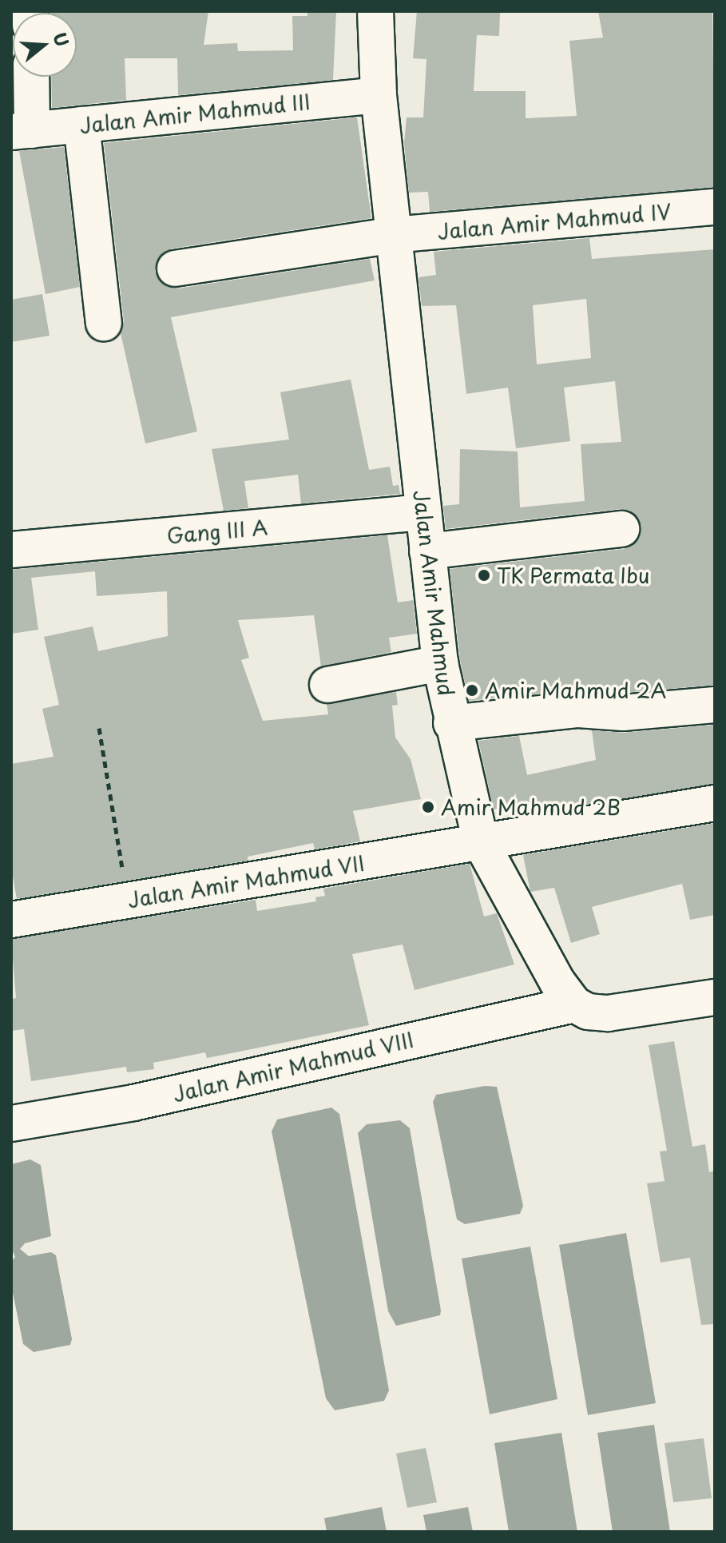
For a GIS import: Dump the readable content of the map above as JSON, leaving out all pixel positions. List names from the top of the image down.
{
  "streets": {
    "street": [
      "Jalan Amir Mahmud III",
      "Jalan Amir Mahmud IV",
      "Gang III A",
      "Jalan Amir Mahmud",
      "Jalan Amir Mahmud VII",
      "Jalan Amir Mahmud VIII"
    ]
  },
  "crossings": [
    ["Jalan Amir Mahmud III", "Jalan Amir Mahmud"],
    ["Jalan Amir Mahmud IV", "Jalan Amir Mahmud"],
    ["Gang III A", "Jalan Amir Mahmud"],
    ["Jalan Amir Mahmud", "Jalan Amir Mahmud VII"],
    ["Jalan Amir Mahmud", "Jalan Amir Mahmud VIII"]
  ],
  "places": ["TK Permata Ibu", "Amir Mahmud 2A", "Amir Mahmud 2B"],
  "north": "right"
}
